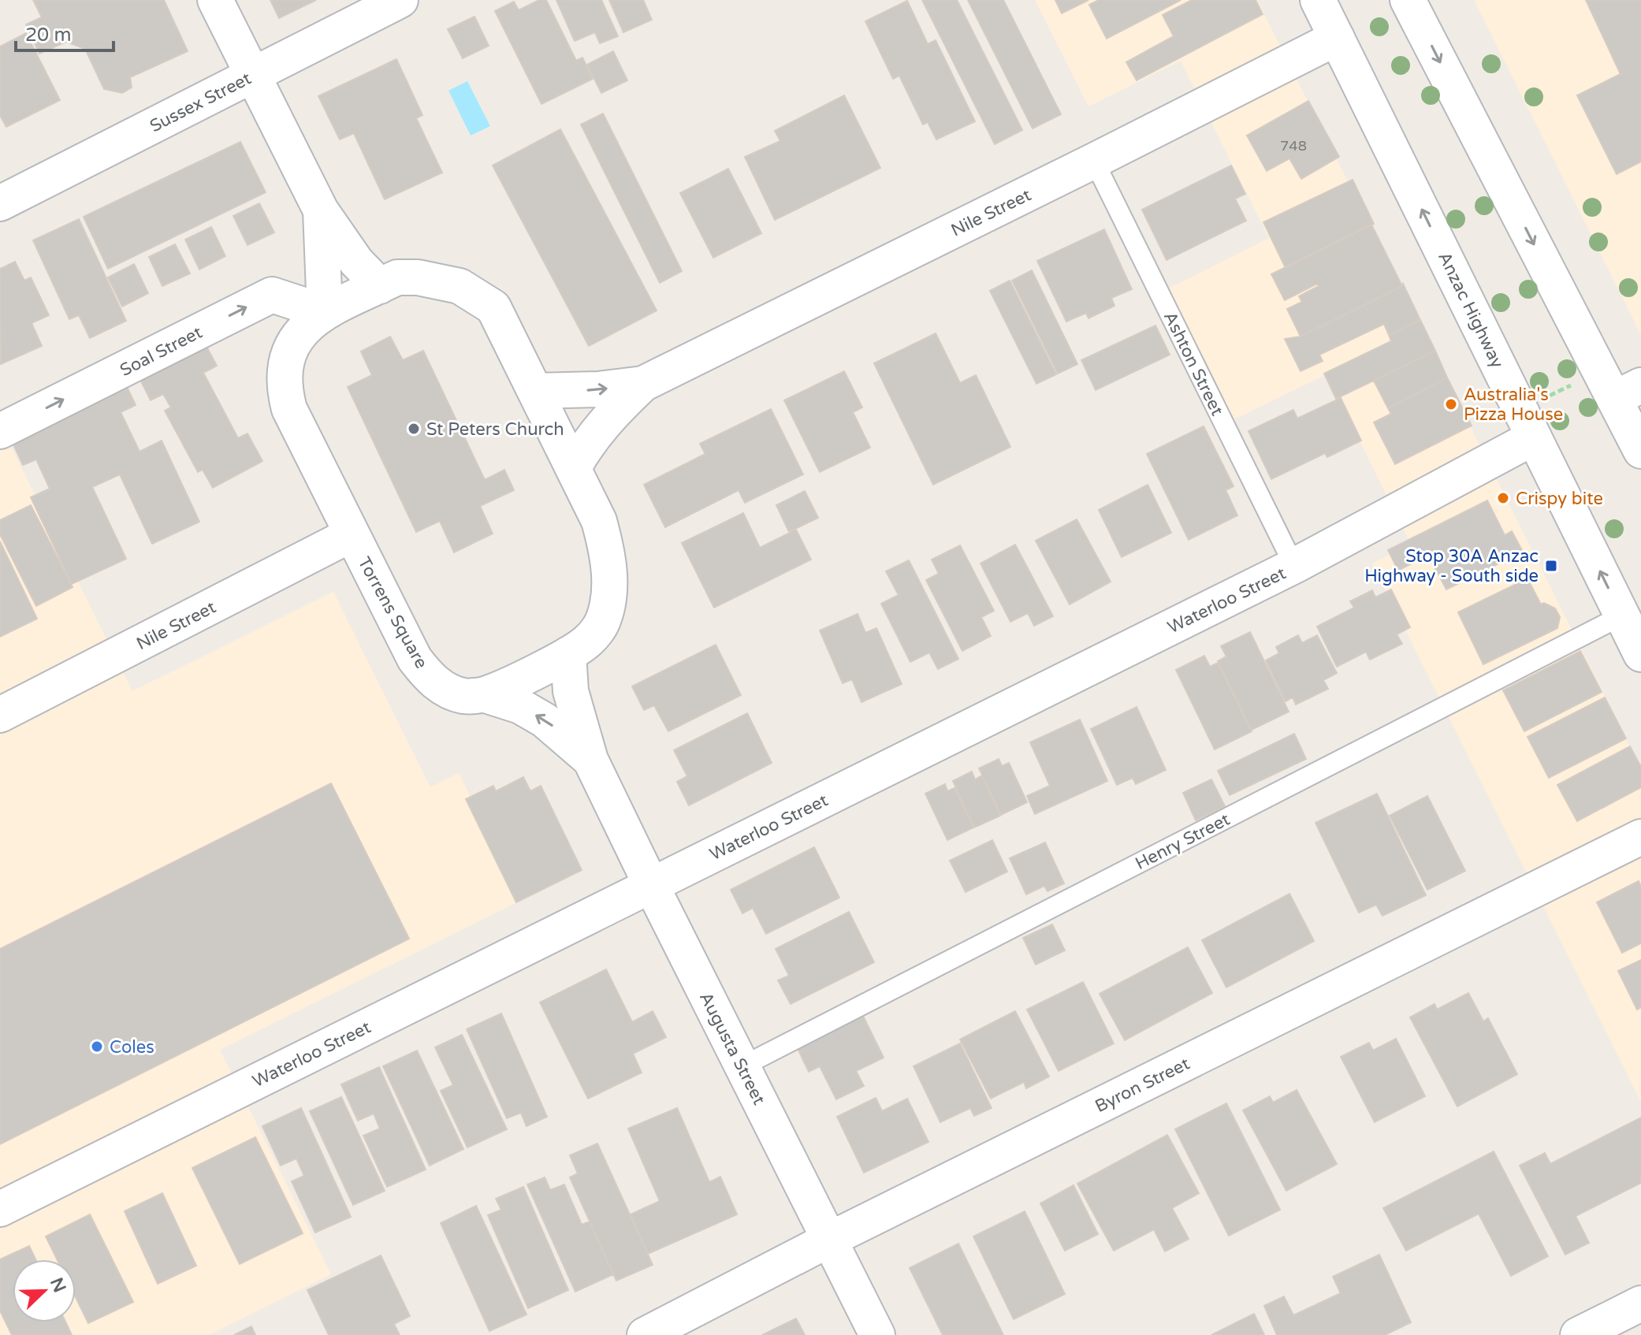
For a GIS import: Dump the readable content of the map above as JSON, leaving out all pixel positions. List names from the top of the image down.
{
  "streets": {
    "street": [
      "Sussex Street",
      "Nile Street",
      "Anzac Highway",
      "Soal Street",
      "Waterloo Street",
      "Torrens Square",
      "Augusta Street",
      "Byron Street"
    ],
    "lane": ["Ashton Street", "Henry Street"]
  },
  "crossings": [
    ["Nile Street", "Anzac Highway"],
    ["Nile Street", "Ashton Street"],
    ["Nile Street", "Torrens Square"],
    ["Anzac Highway", "Waterloo Street"],
    ["Anzac Highway", "Henry Street"],
    ["Soal Street", "Torrens Square"],
    ["Ashton Street", "Waterloo Street"],
    ["Waterloo Street", "Augusta Street"],
    ["Torrens Square", "Augusta Street"],
    ["Henry Street", "Augusta Street"],
    ["Augusta Street", "Byron Street"]
  ],
  "one_way": ["Soal Street"],
  "places": {
    "other": [
      "Australia's Pizza House",
      "St Peters Church",
      "Crispy bite",
      "Coles"
    ],
    "transit": ["Stop 30A Anzac Highway - South side"]
  },
  "house_numbers": ["748"],
  "scale_bar": "20 m",
  "north": "top right"
}
